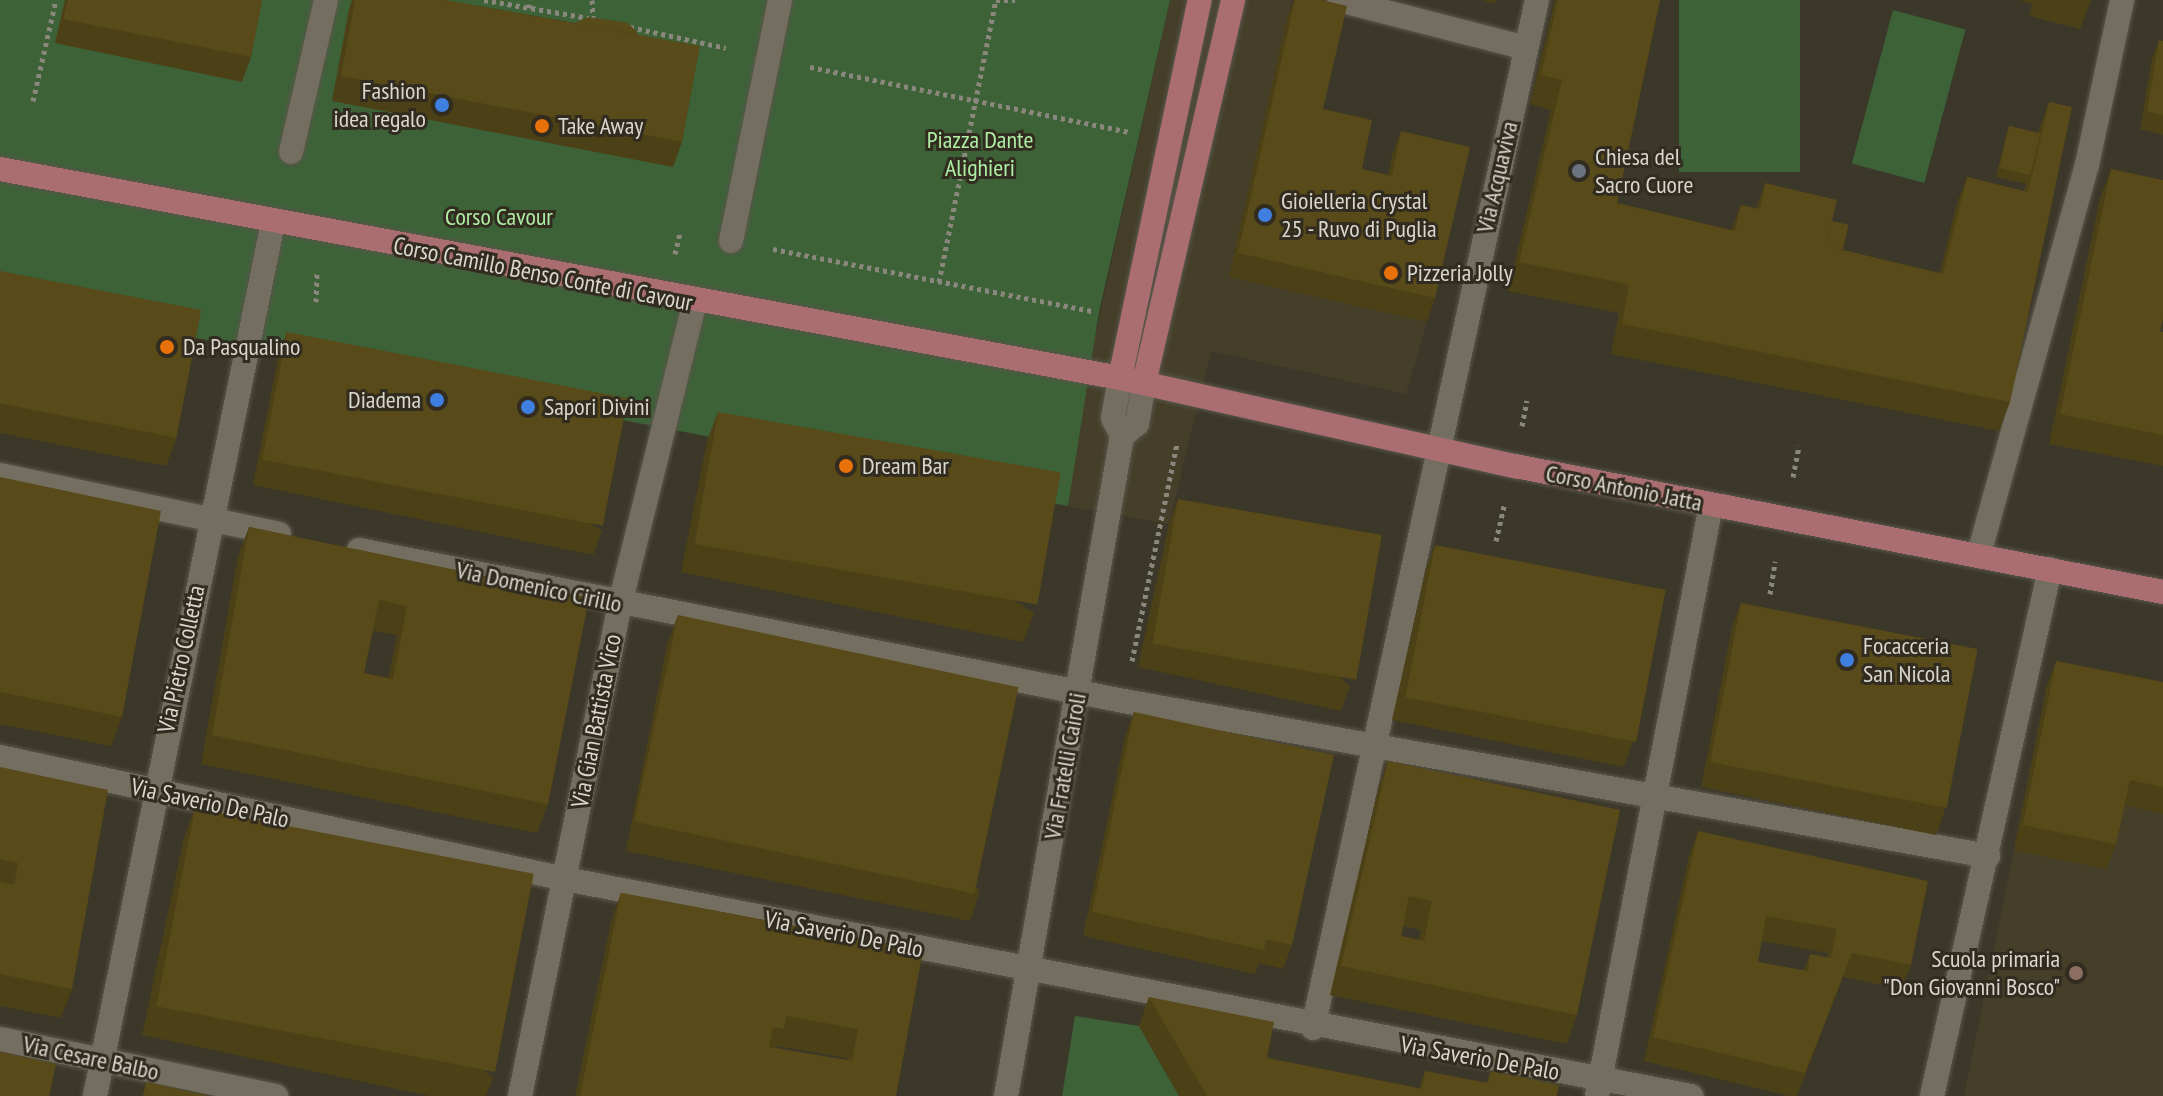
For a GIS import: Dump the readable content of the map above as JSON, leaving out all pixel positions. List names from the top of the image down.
{
  "streets": {
    "main road": ["Corso Camillo Benso Conte di Cavour", "Corso Antonio Jatta"],
    "street": [
      "Via Acquaviva",
      "Via Domenico Cirillo",
      "Via Pietro Colletta",
      "Via Gian Battista Vico",
      "Via Fratelli Cairoli",
      "Via Saverio De Palo",
      "Via Cesare Balbo"
    ]
  },
  "crossings": [
    ["Via Acquaviva", "Corso Antonio Jatta"],
    ["Via Acquaviva", "Via Domenico Cirillo"],
    ["Via Acquaviva", "Via Saverio De Palo"],
    ["Corso Camillo Benso Conte di Cavour", "Corso Antonio Jatta"],
    ["Corso Camillo Benso Conte di Cavour", "Via Pietro Colletta"],
    ["Corso Camillo Benso Conte di Cavour", "Via Gian Battista Vico"],
    ["Via Domenico Cirillo", "Via Gian Battista Vico"],
    ["Via Domenico Cirillo", "Via Fratelli Cairoli"],
    ["Via Pietro Colletta", "Via Saverio De Palo"],
    ["Via Pietro Colletta", "Via Cesare Balbo"],
    ["Via Gian Battista Vico", "Via Saverio De Palo"],
    ["Via Fratelli Cairoli", "Via Saverio De Palo"]
  ],
  "parks": ["Piazza Dante Alighieri", "Corso Cavour"],
  "places": [
    "Fashion idea regalo",
    "Take Away",
    "Chiesa del Sacro Cuore",
    "Gioielleria Crystal 25 - Ruvo di Puglia",
    "Pizzeria Jolly",
    "Da Pasqualino",
    "Diadema",
    "Sapori Divini",
    "Dream Bar",
    "Focacceria San Nicola",
    "Scuola primaria \"Don Giovanni Bosco\""
  ]
}
